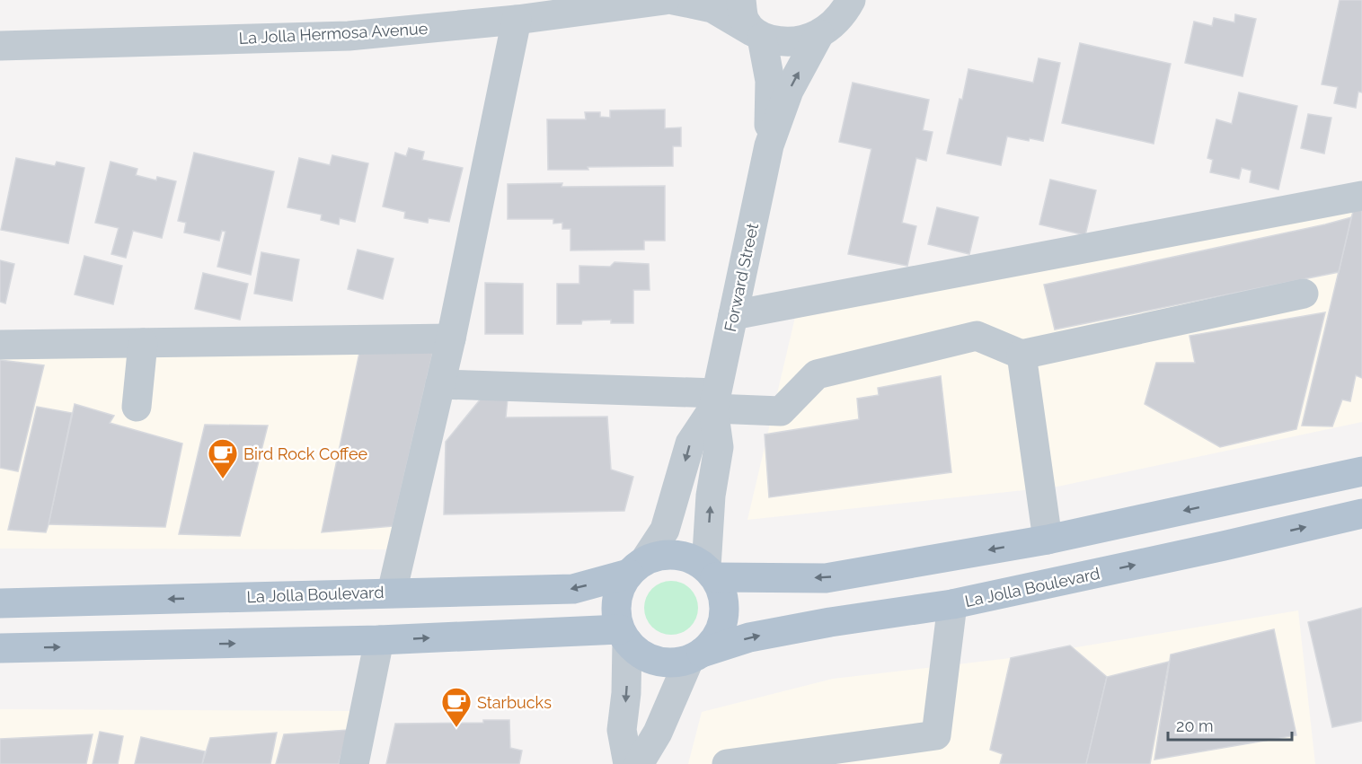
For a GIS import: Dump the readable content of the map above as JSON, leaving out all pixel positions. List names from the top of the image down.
{
  "streets": {
    "main road": ["La Jolla Boulevard"],
    "street": ["La Jolla Hermosa Avenue", "Forward Street"]
  },
  "crossings": [
    ["Forward Street", "La Jolla Boulevard"]
  ],
  "places": {
    "cafe": ["Bird Rock Coffee", "Starbucks"]
  },
  "scale_bar": "20 m"
}
